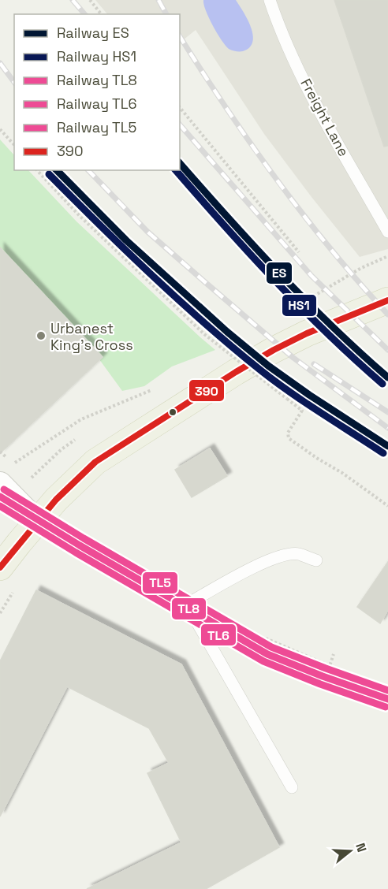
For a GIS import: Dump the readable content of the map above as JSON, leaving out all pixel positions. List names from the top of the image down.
{
  "streets": {
    "lane": ["Freight Lane"]
  },
  "places": ["Urbanest King's Cross"],
  "lines": [
    "rail line ES",
    "rail line HS1",
    "transit line 390",
    "rail line TL5",
    "rail line TL8",
    "rail line TL6"
  ],
  "legend": [
    "Railway ES",
    "Railway HS1",
    "Railway TL8",
    "Railway TL6",
    "Railway TL5",
    "390"
  ],
  "north": "right"
}
